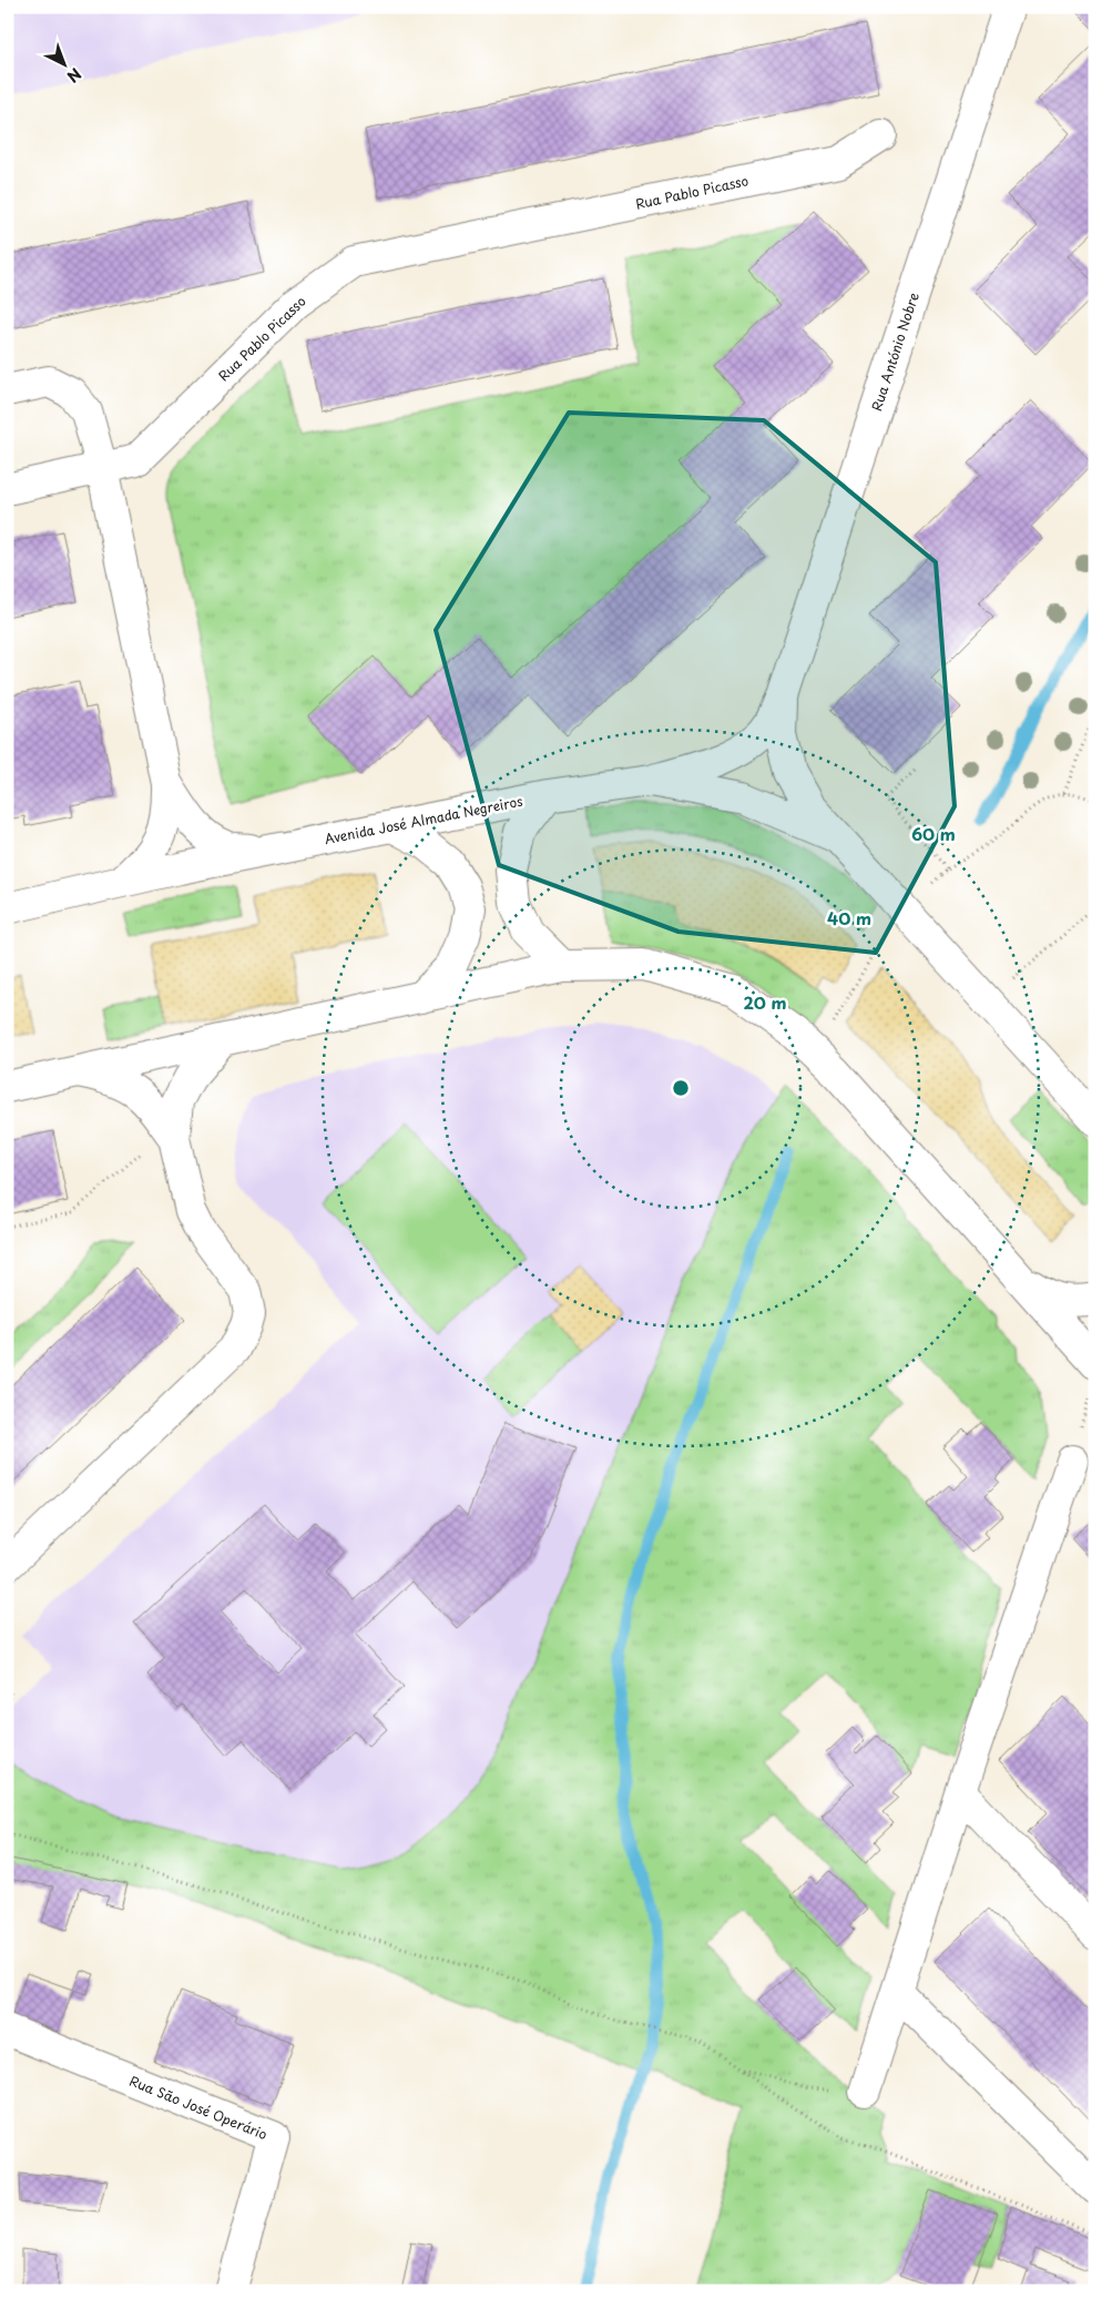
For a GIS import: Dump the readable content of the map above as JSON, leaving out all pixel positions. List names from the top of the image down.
{
  "streets": {
    "street": [
      "Rua Pablo Picasso",
      "Rua António Nobre",
      "Avenida José Almada Negreiros",
      "Rua São José Operário"
    ]
  },
  "north": "bottom right",
  "rings": ["60 m", "40 m", "20 m"]
}
